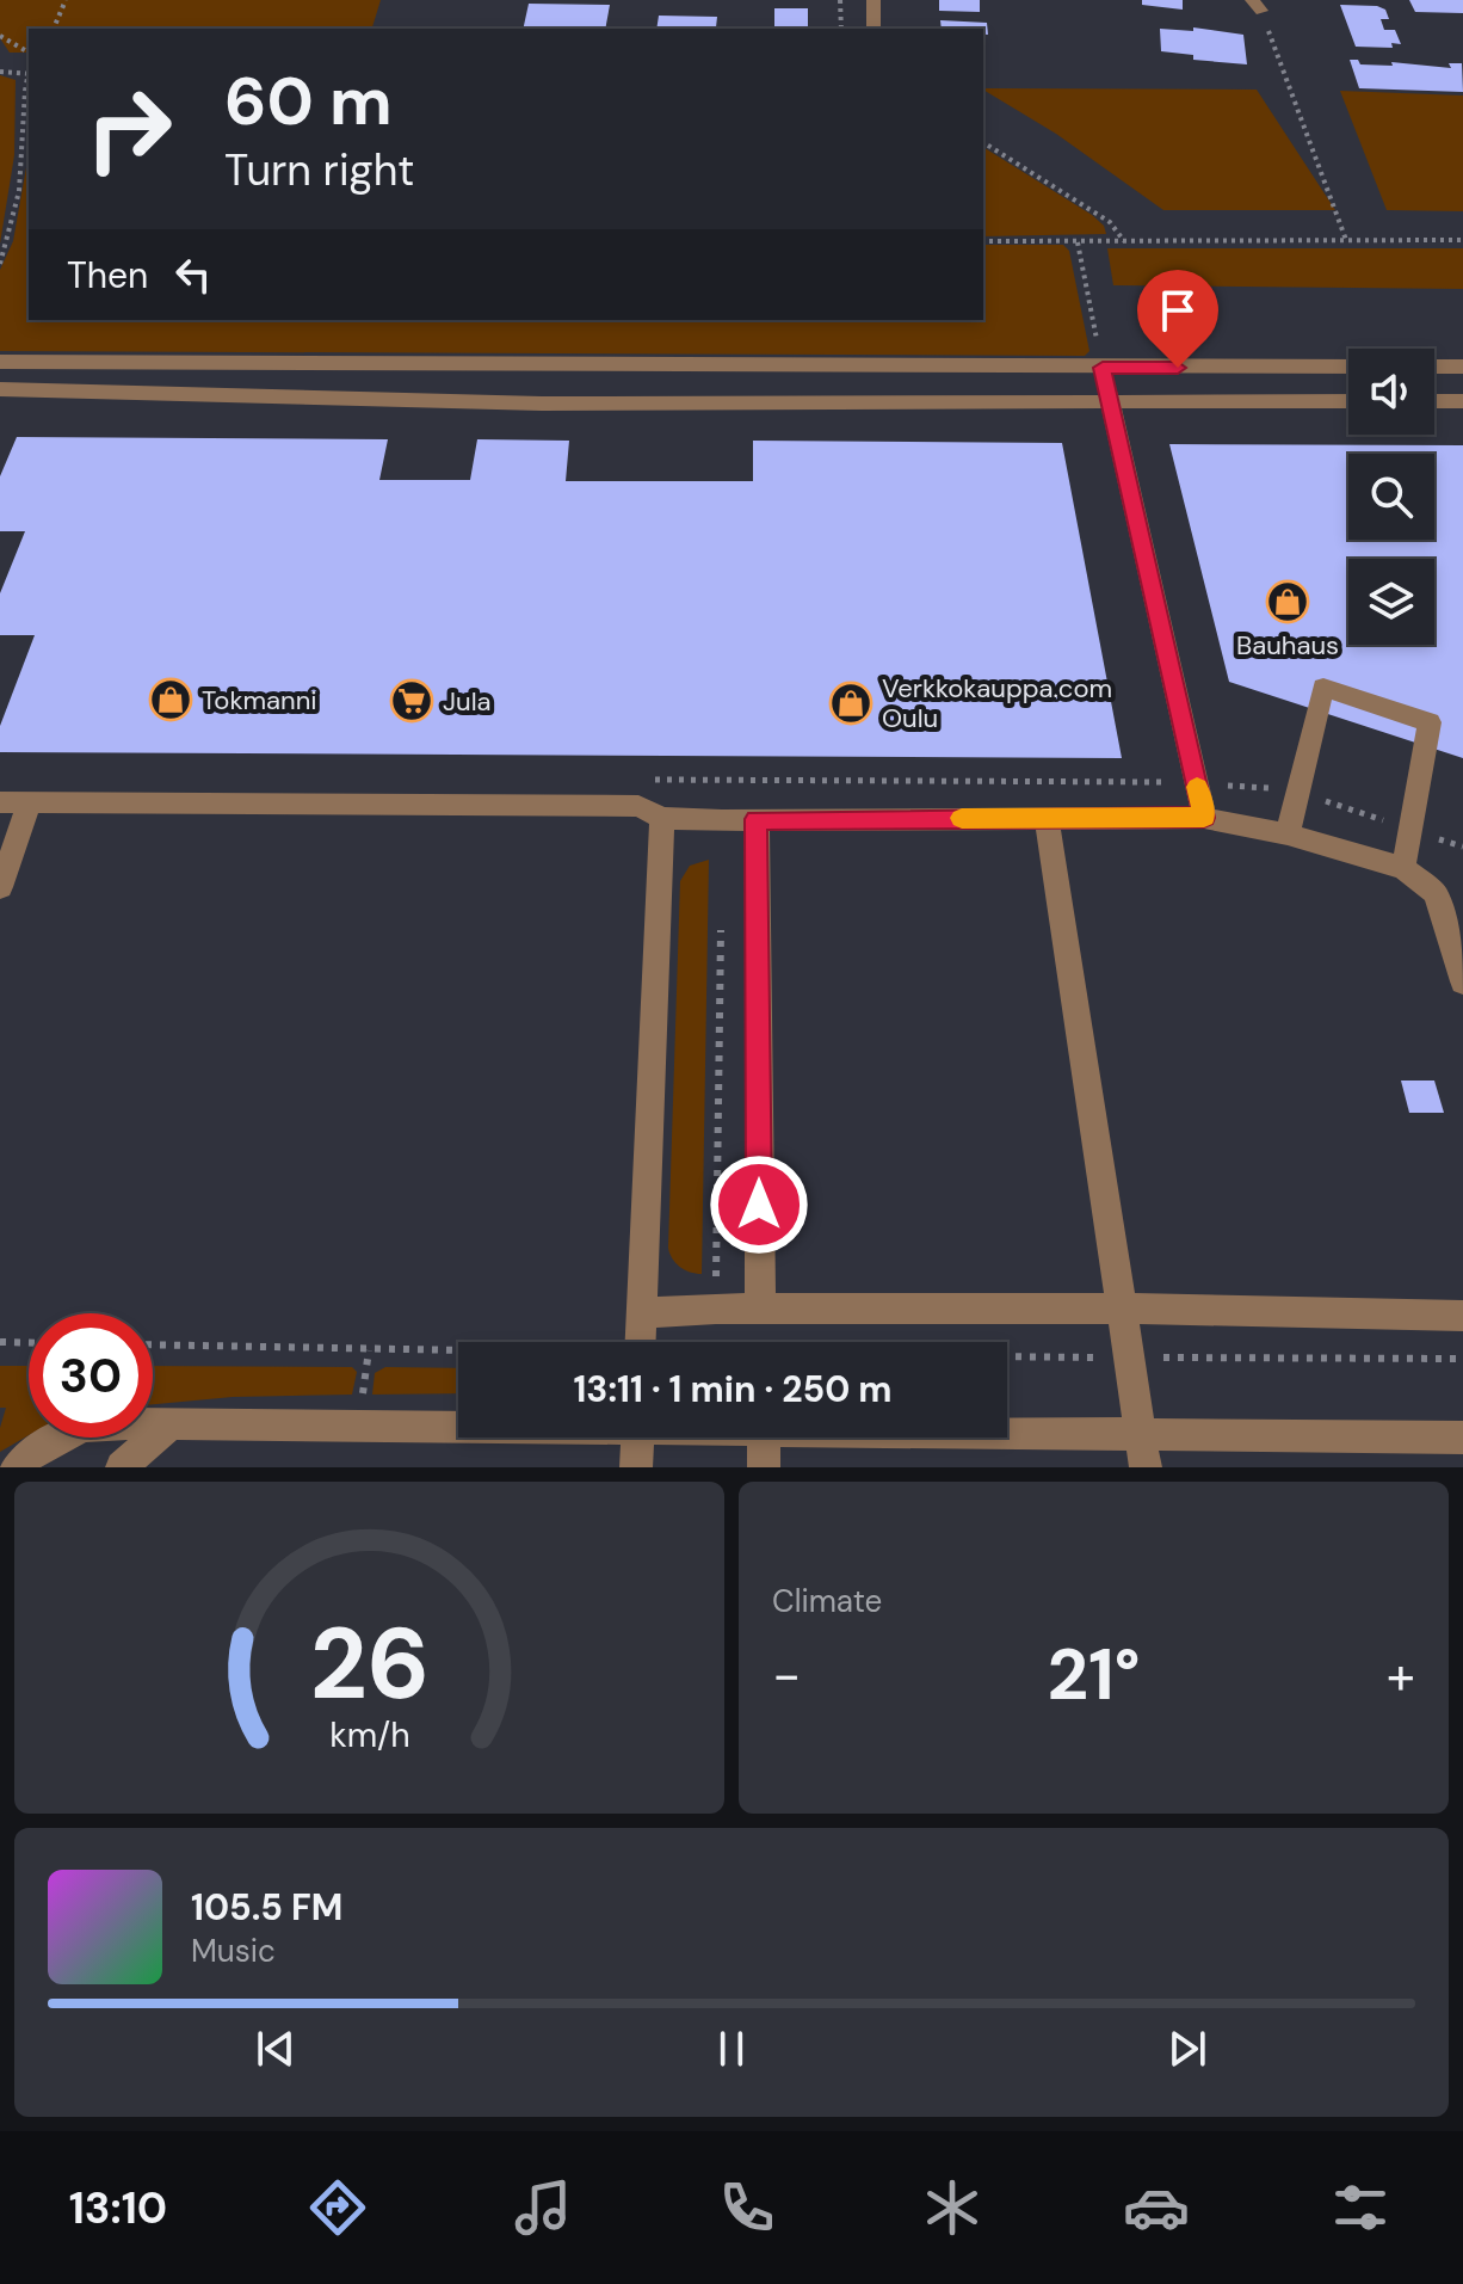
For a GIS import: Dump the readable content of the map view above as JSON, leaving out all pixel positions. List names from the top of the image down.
{
  "places": {
    "shop": ["Bauhaus", "Tokmanni", "Verkkokauppa.com Oulu"],
    "supermarket": ["Jula"]
  },
  "page": {
    "turn": ["60 m", "Turn right"],
    "then": "Then",
    "limit": "30",
    "trip": "13:11 · 1 min · 250 m",
    "tile": "Climate",
    "heat": ["−", "21°", "+"],
    "song": ["105.5 FM", "Music"],
    "tabs": "13:10",
    "gauge": ["26", "km/h"]
  }
}
